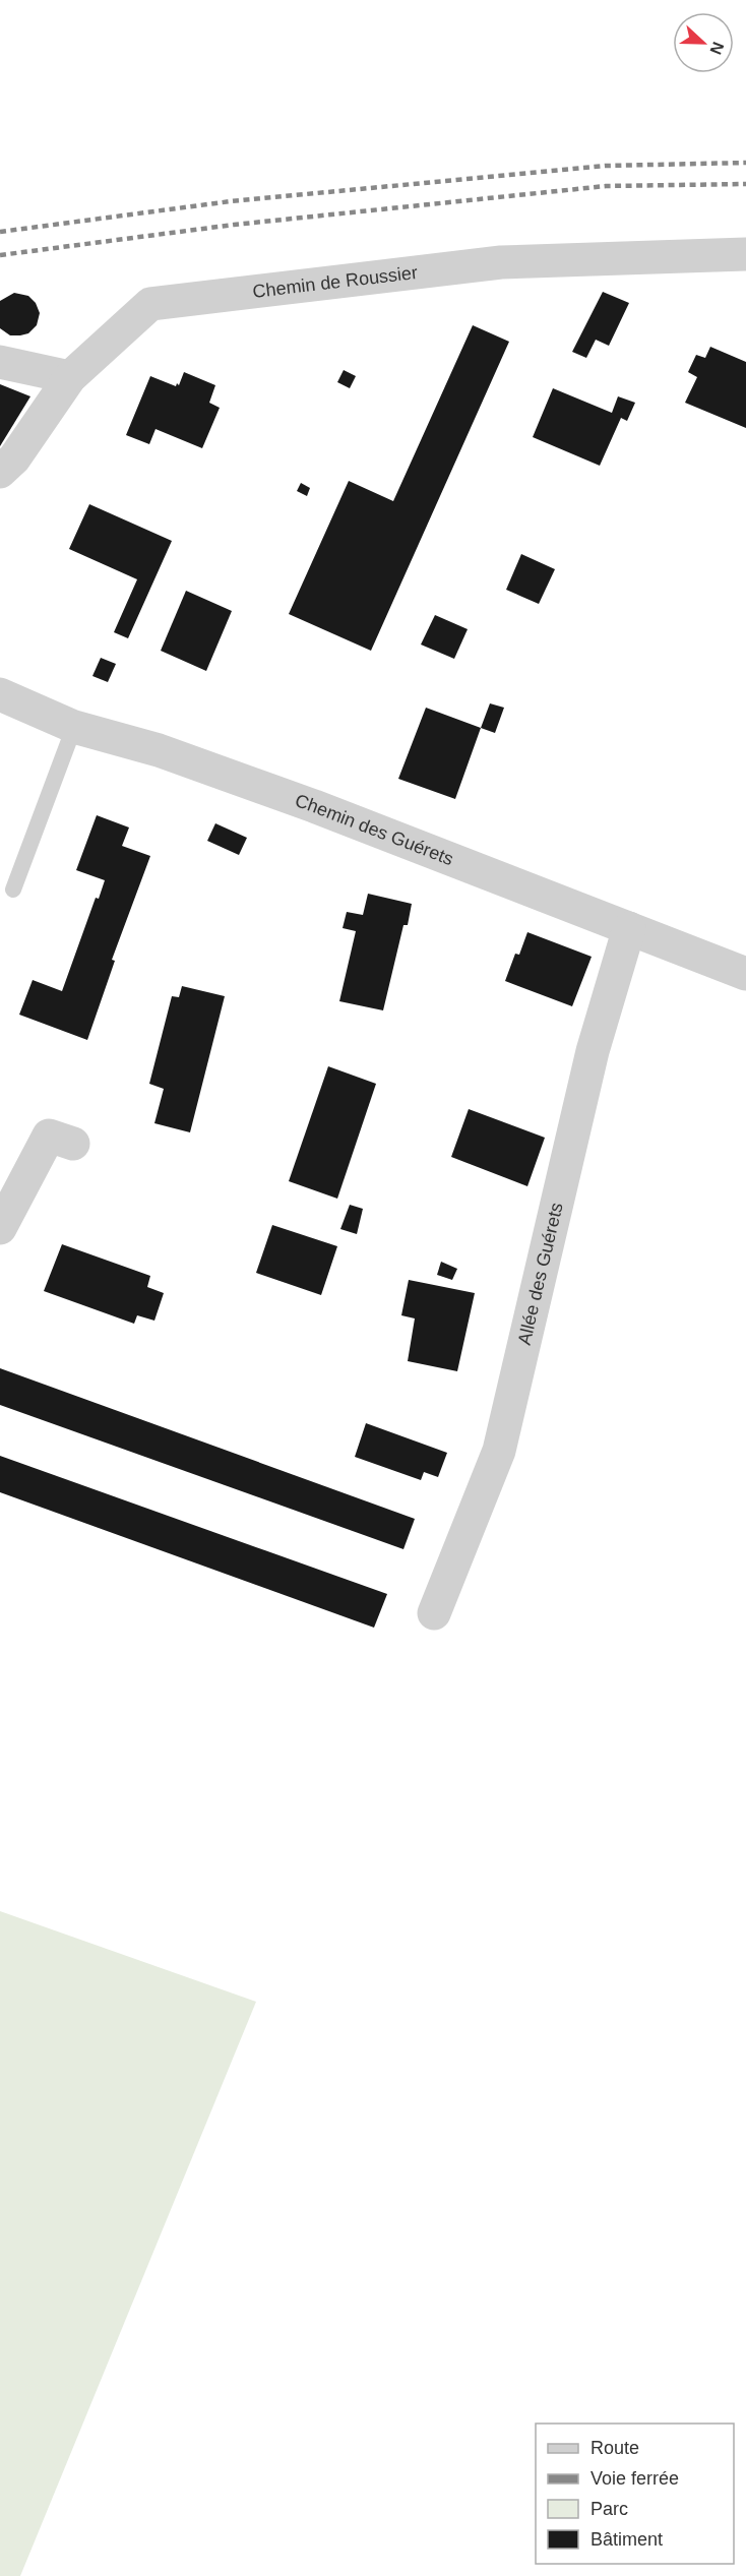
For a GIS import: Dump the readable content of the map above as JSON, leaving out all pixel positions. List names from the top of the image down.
{
  "streets": {
    "street": ["Chemin de Roussier", "Chemin des Guérets", "Allée des Guérets"]
  },
  "crossings": [
    ["Chemin des Guérets", "Allée des Guérets"]
  ],
  "legend": [
    "Route",
    "Voie ferrée",
    "Parc",
    "Bâtiment"
  ],
  "north": "right"
}
